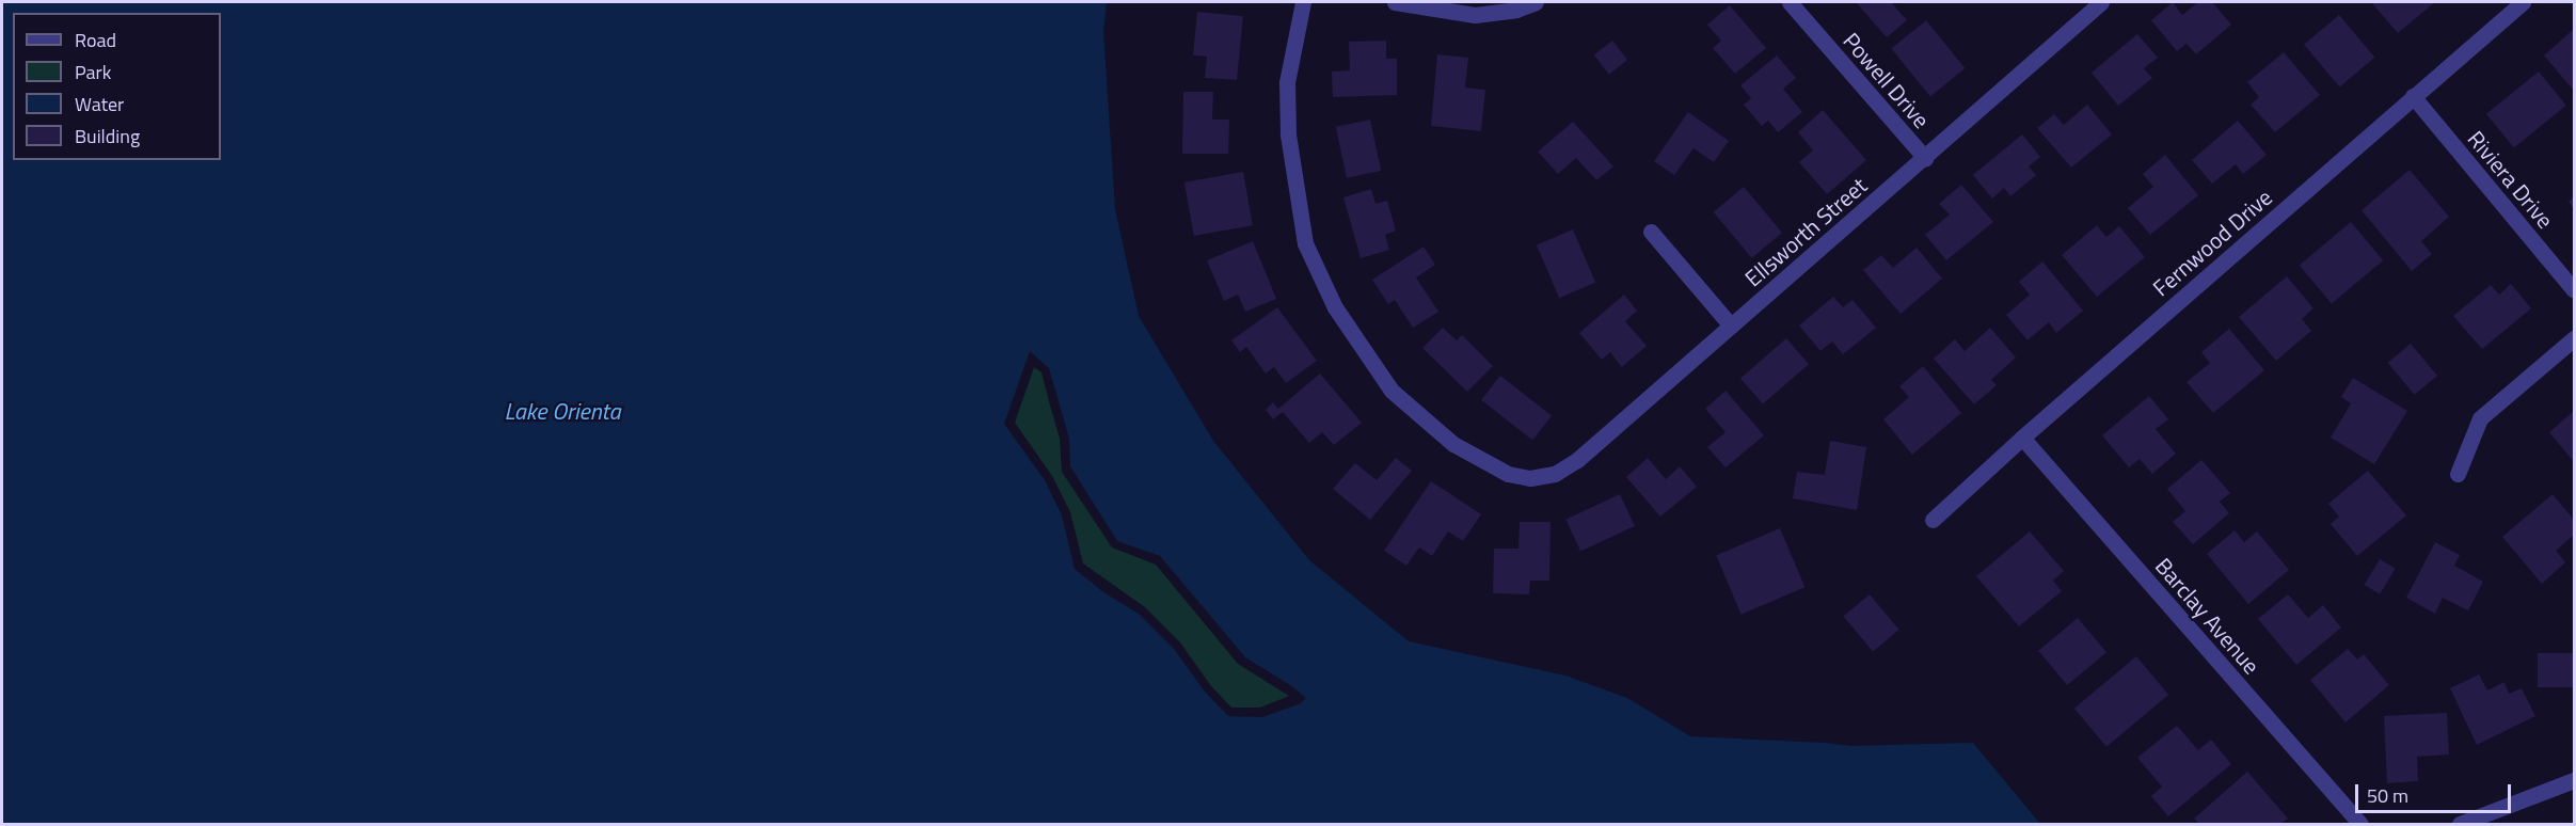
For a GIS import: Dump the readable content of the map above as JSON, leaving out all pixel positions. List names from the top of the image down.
{
  "streets": {
    "street": [
      "Powell Drive",
      "Riviera Drive",
      "Ellsworth Street",
      "Fernwood Drive",
      "Barclay Avenue"
    ]
  },
  "crossings": [
    ["Powell Drive", "Ellsworth Street"],
    ["Riviera Drive", "Fernwood Drive"],
    ["Fernwood Drive", "Barclay Avenue"]
  ],
  "water": ["Lake Orienta"],
  "legend": [
    "Road",
    "Park",
    "Water",
    "Building"
  ],
  "scale_bar": "50 m"
}
